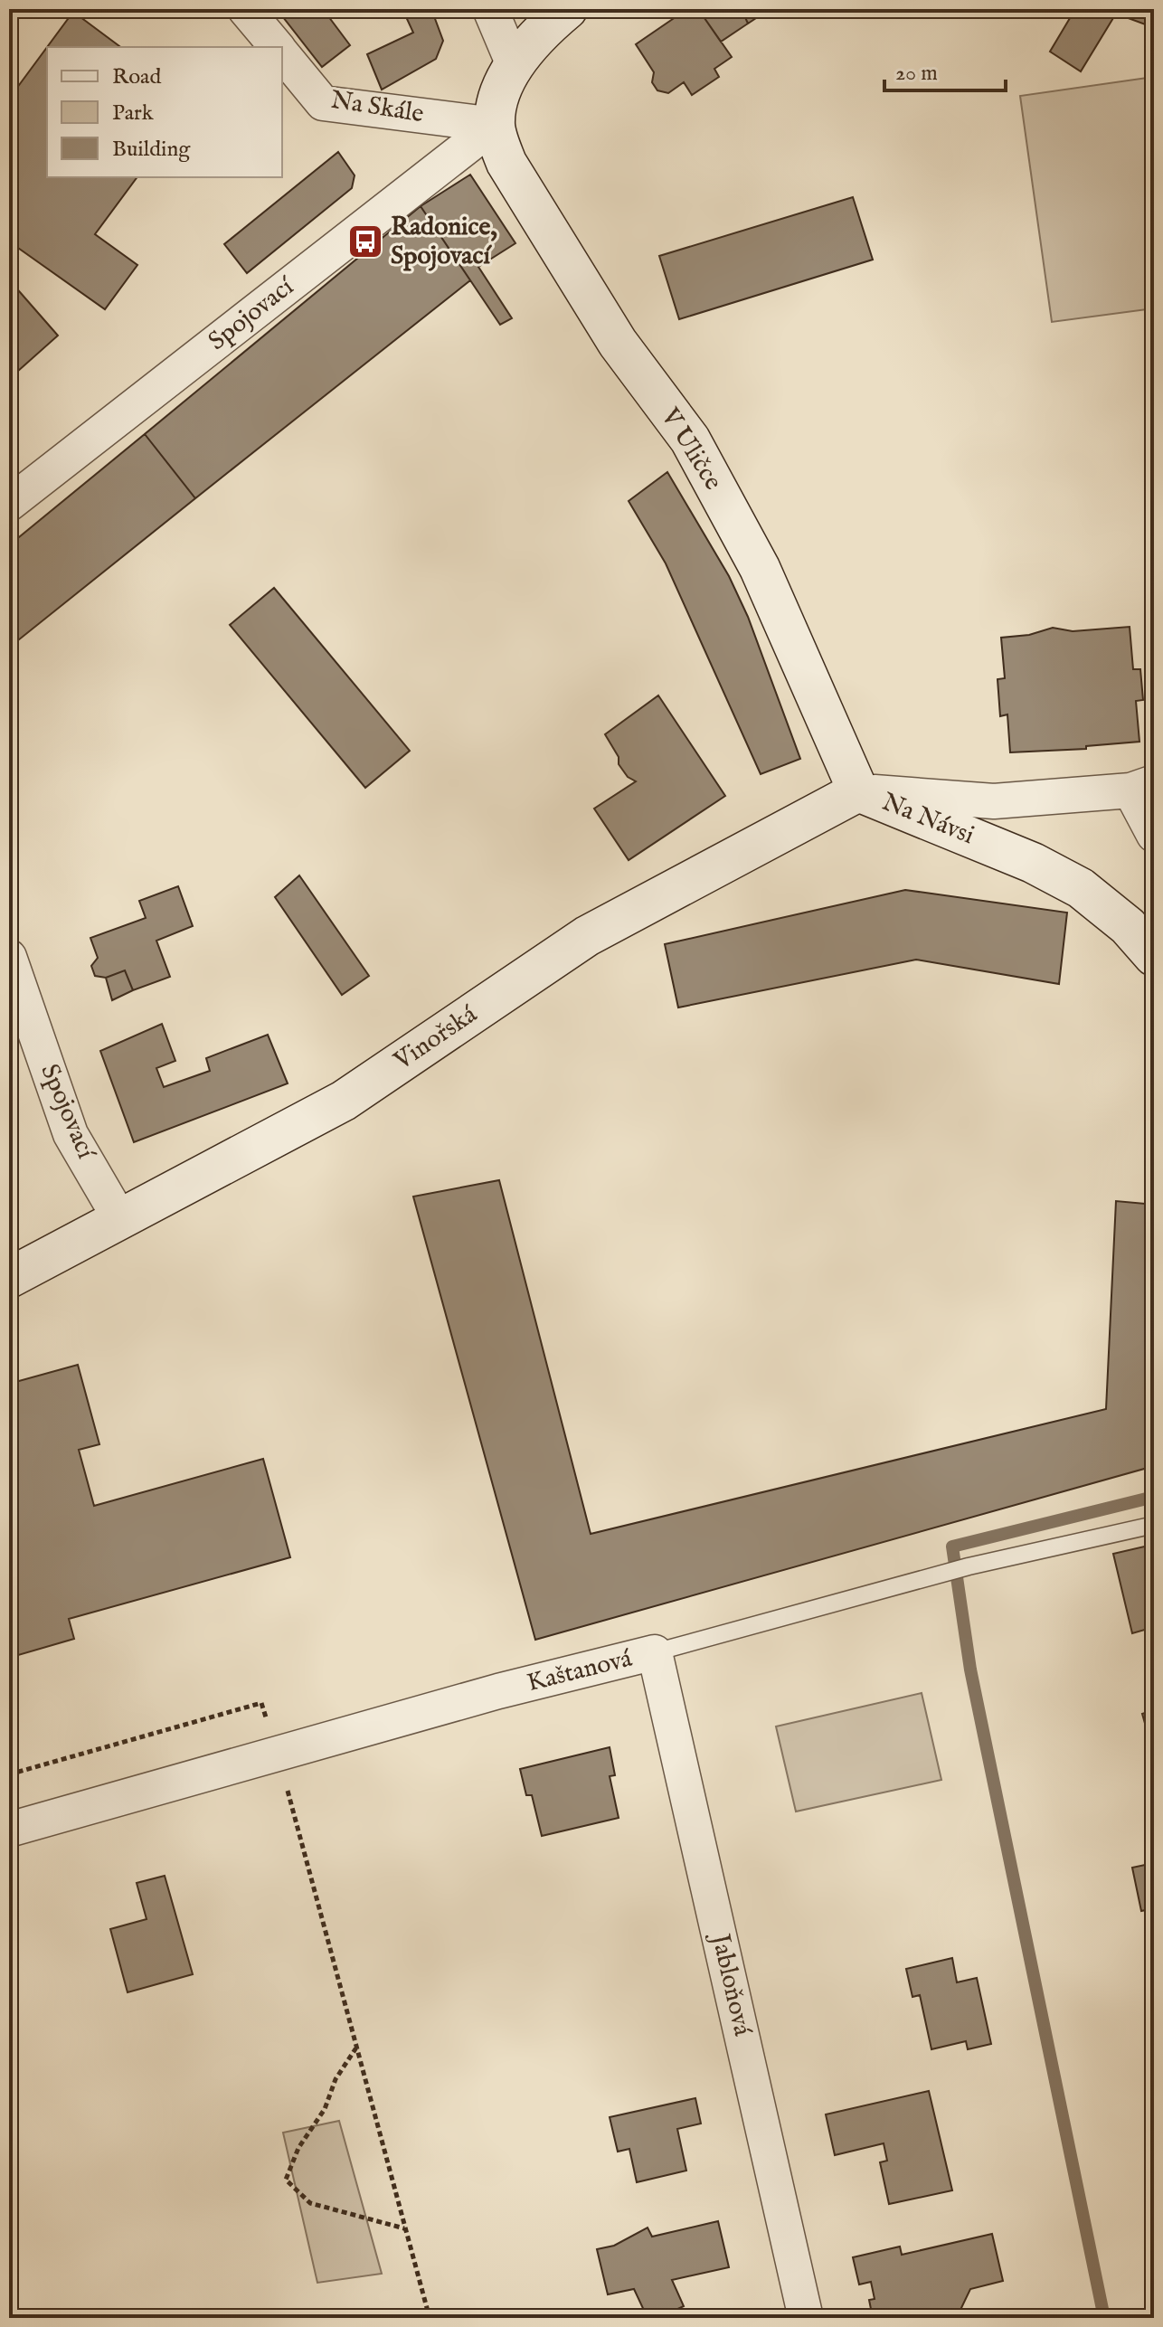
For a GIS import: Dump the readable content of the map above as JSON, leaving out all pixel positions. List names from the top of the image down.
{
  "streets": {
    "street": [
      "Na Skále",
      "Spojovací",
      "V Uličce",
      "Na Návsi",
      "Vinořská",
      "Kaštanová",
      "Jabloňová"
    ]
  },
  "crossings": [
    ["Na Skále", "Spojovací"],
    ["Na Skále", "V Uličce"],
    ["Spojovací", "V Uličce"],
    ["Spojovací", "Vinořská"],
    ["V Uličce", "Na Návsi"],
    ["V Uličce", "Vinořská"],
    ["Na Návsi", "Vinořská"],
    ["Kaštanová", "Jabloňová"]
  ],
  "places": {
    "bus stop": ["Radonice, Spojovací"]
  },
  "legend": ["Road", "Park", "Building"],
  "scale_bar": "20 m"
}
